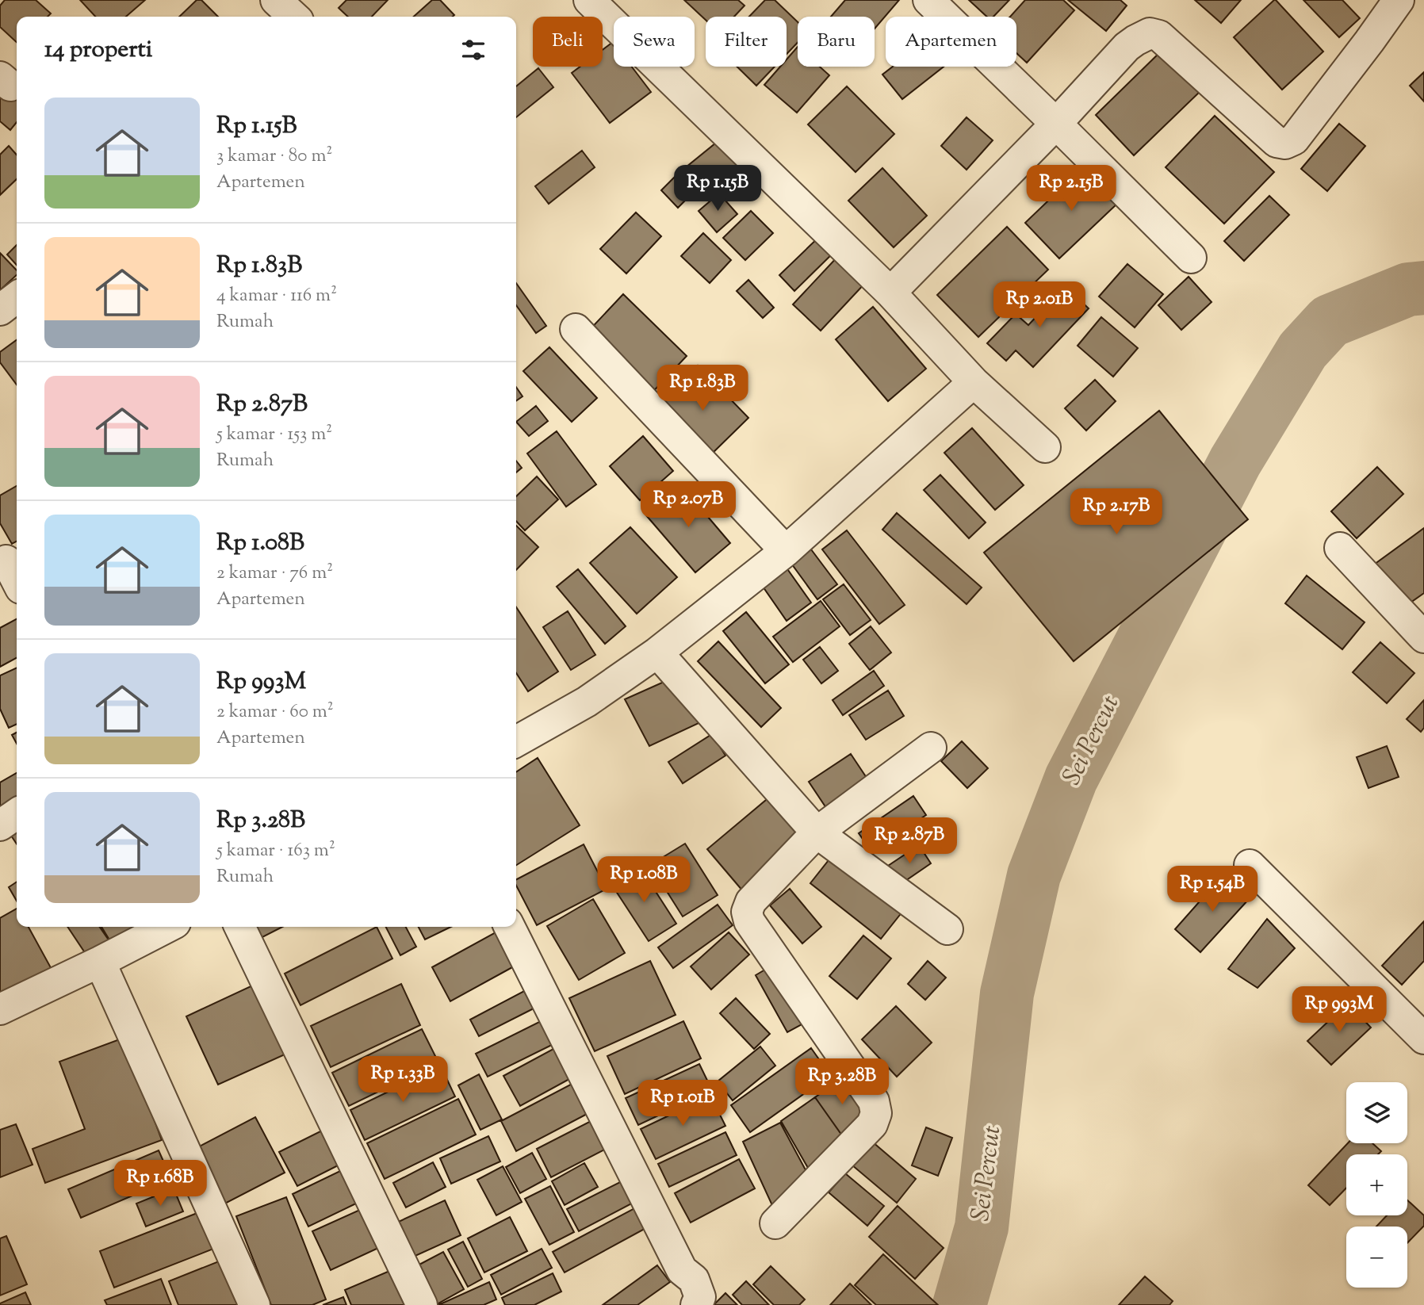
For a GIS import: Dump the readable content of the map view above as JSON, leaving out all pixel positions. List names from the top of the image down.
{
  "water": ["Sei Percut"],
  "page": {
    "chip": [
      "Beli",
      "Sewa",
      "Filter",
      "Baru",
      "Apartemen"
    ],
    "heading": "14 properti",
    "list": [
      {
        "name": "Rp 1.15B",
        "note": "3 kamar · 80 m² · Apartemen"
      },
      {
        "name": "Rp 1.83B",
        "note": "4 kamar · 116 m² · Rumah"
      },
      {
        "name": "Rp 2.87B",
        "note": "5 kamar · 153 m² · Rumah"
      },
      {
        "name": "Rp 1.08B",
        "note": "2 kamar · 76 m² · Apartemen"
      },
      {
        "name": "Rp 993M",
        "note": "2 kamar · 60 m² · Apartemen"
      },
      {
        "name": "Rp 3.28B",
        "note": "5 kamar · 163 m² · Rumah"
      }
    ],
    "price": [
      "Rp 1.15B",
      "Rp 2.15B",
      "Rp 2.01B",
      "Rp 1.83B",
      "Rp 2.07B",
      "Rp 2.17B",
      "Rp 2.87B",
      "Rp 1.08B",
      "Rp 1.54B",
      "Rp 993M",
      "Rp 1.33B",
      "Rp 3.28B",
      "Rp 1.01B",
      "Rp 1.68B"
    ],
    "map_buttons": ["+", "−"]
  }
}
